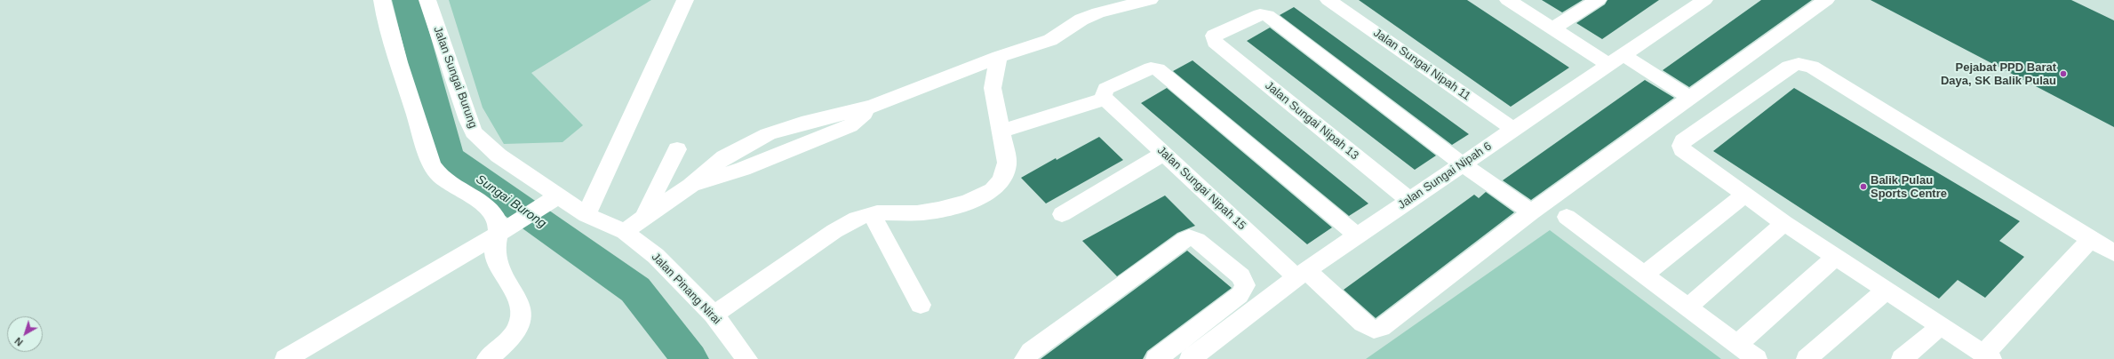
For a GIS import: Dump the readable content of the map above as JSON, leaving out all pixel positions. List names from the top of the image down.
{
  "streets": {
    "street": [
      "Jalan Sungai Nipah 11",
      "Jalan Sungai Burung",
      "Jalan Sungai Nipah 13",
      "Jalan Sungai Nipah 6",
      "Jalan Sungai Nipah 15",
      "Jalan Pinang Nirai"
    ]
  },
  "crossings": [
    ["Jalan Sungai Nipah 11", "Jalan Sungai Nipah 6"],
    ["Jalan Sungai Burung", "Jalan Pinang Nirai"],
    ["Jalan Sungai Nipah 13", "Jalan Sungai Nipah 6"],
    ["Jalan Sungai Nipah 6", "Jalan Sungai Nipah 15"]
  ],
  "water": ["Sungai Burong"],
  "places": ["Pejabat PPD Barat Daya, SK Balik Pulau", "Balik Pulau Sports Centre"],
  "north": "bottom left"
}
